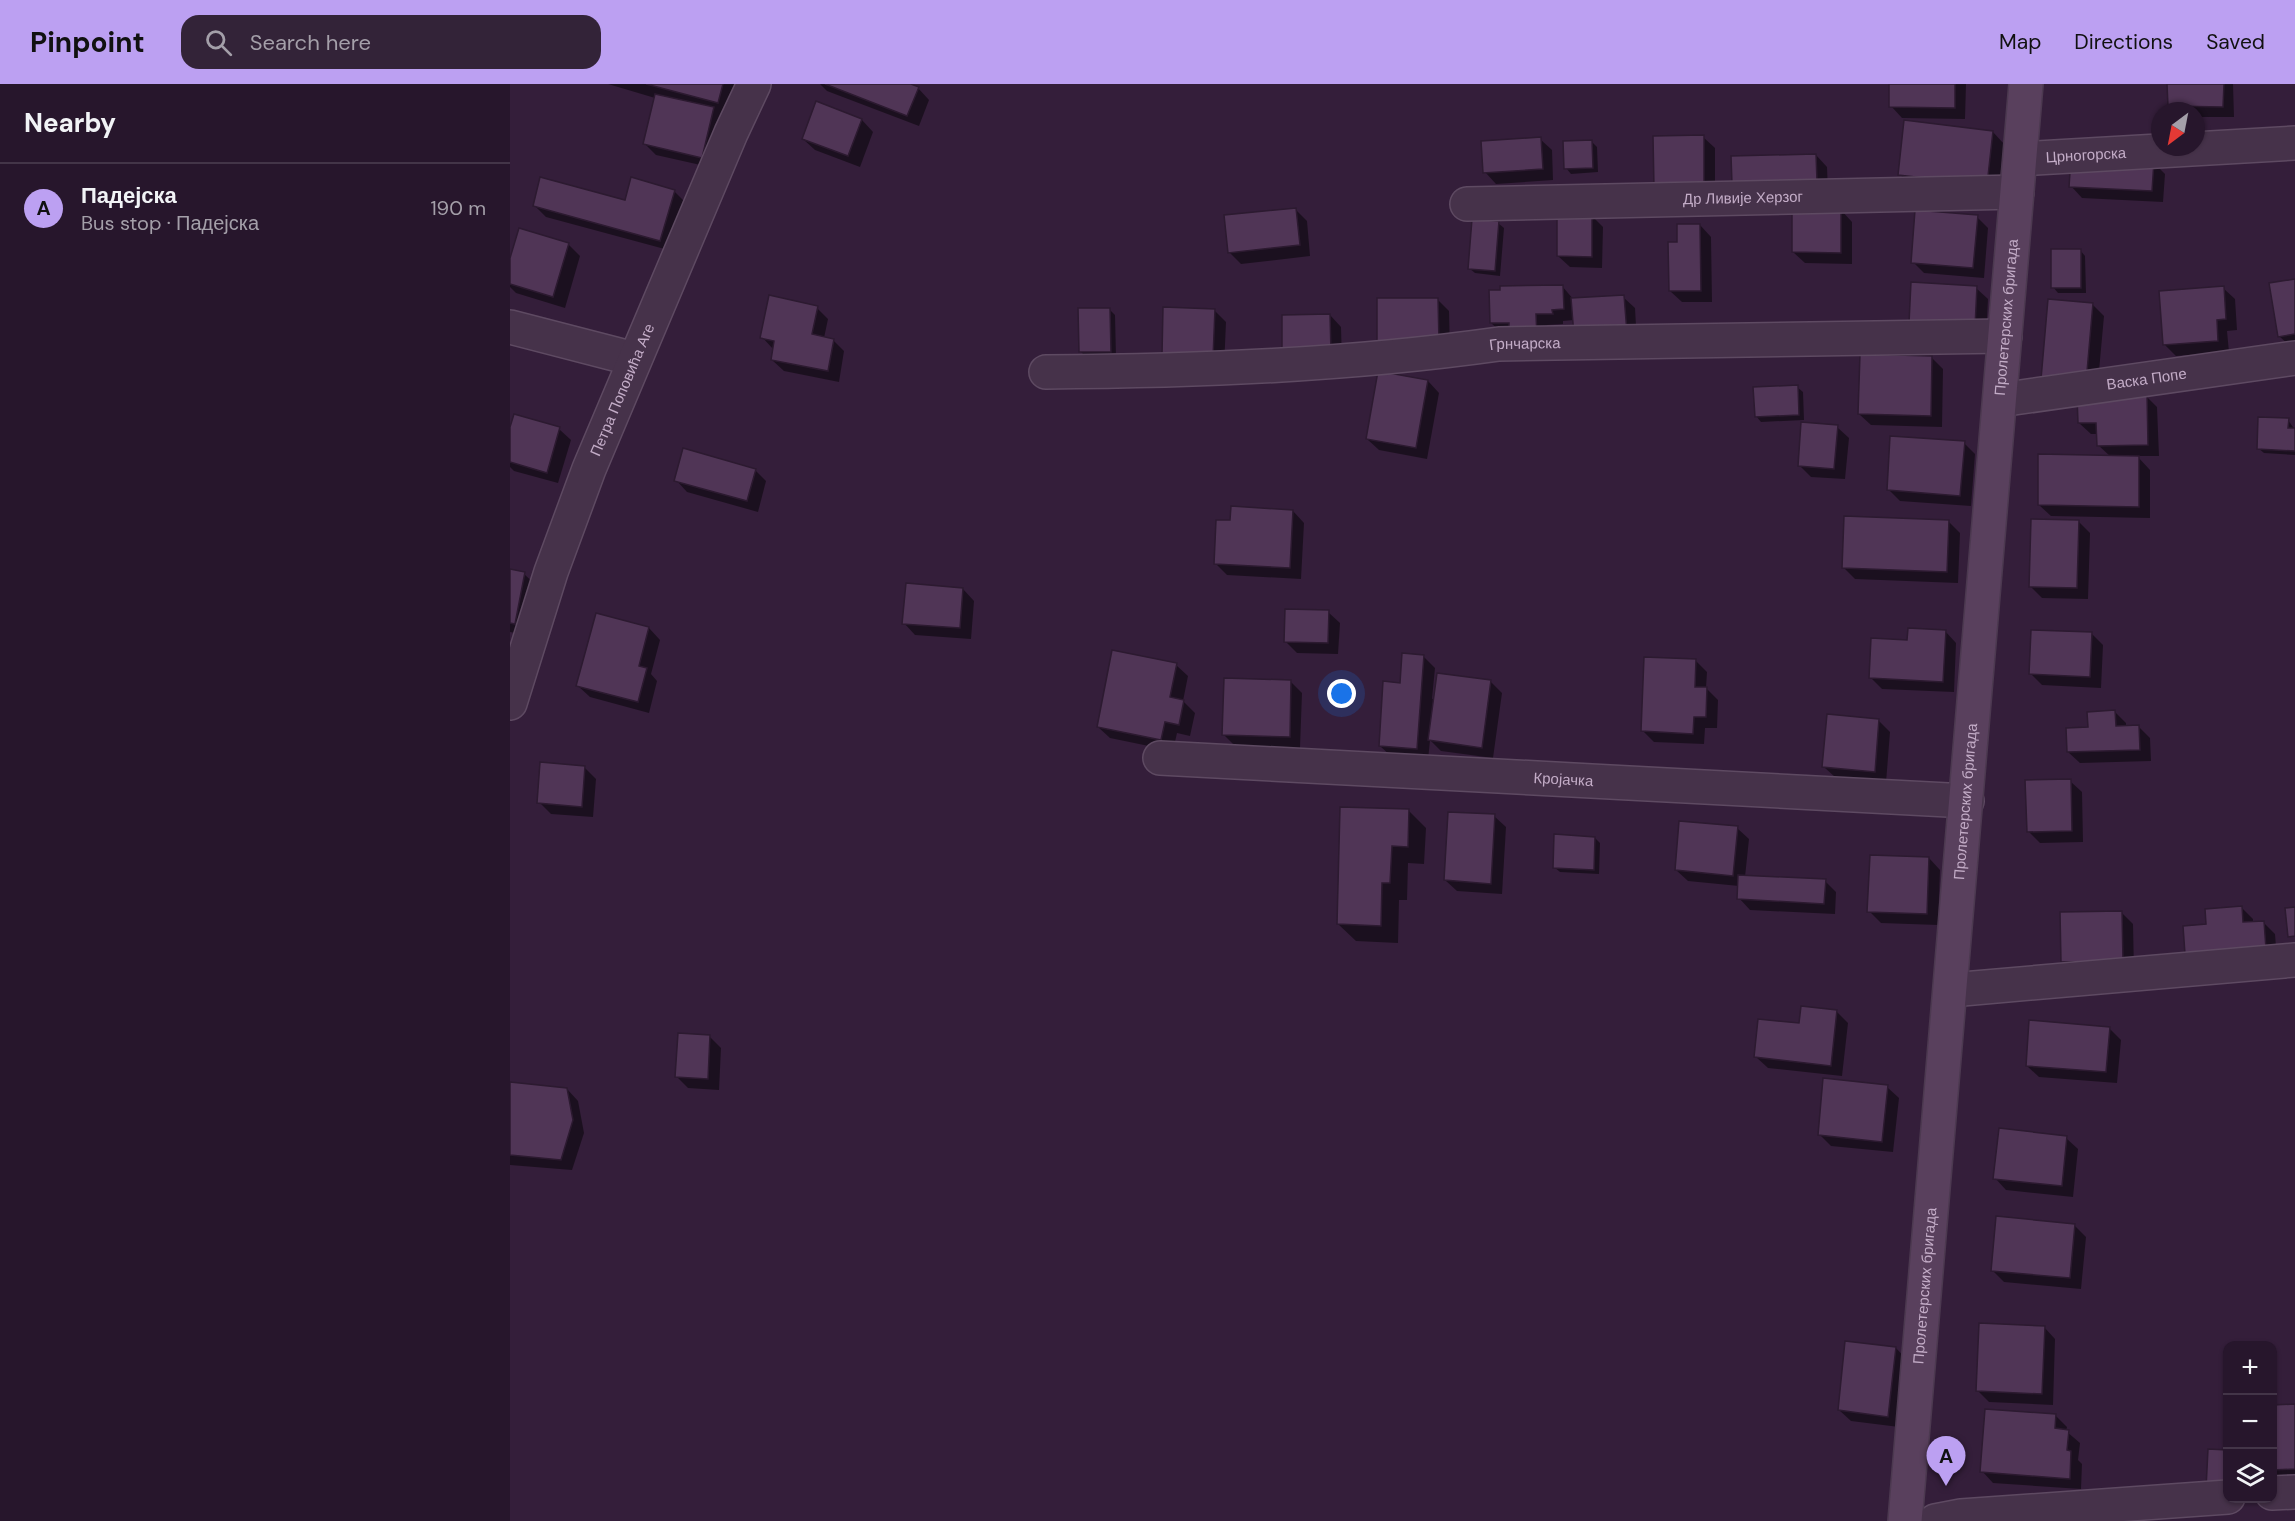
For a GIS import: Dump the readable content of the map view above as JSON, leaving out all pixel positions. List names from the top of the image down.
{
  "streets": {
    "street": [
      "Црногорска",
      "Др Ливије Херзог",
      "Пролетерских бригада",
      "Грнчарска",
      "Васка Попе",
      "Петра Поповића Аге",
      "Кројачка"
    ]
  },
  "crossings": [
    ["Црногорска", "Пролетерских бригада"],
    ["Др Ливије Херзог", "Пролетерских бригада"],
    ["Пролетерских бригада", "Грнчарска"],
    ["Пролетерских бригада", "Васка Попе"],
    ["Пролетерских бригада", "Кројачка"]
  ],
  "north": "bottom left",
  "page": {
    "header": "Pinpoint",
    "search": "Search here",
    "nav": ["Map", "Directions", "Saved"],
    "heading": "Nearby",
    "list": [
      {
        "mark": "A",
        "name": "Падејска",
        "note": "Bus stop · Падејска",
        "value": "190 m"
      }
    ],
    "map_buttons": ["+", "−"],
    "pins": "A"
  }
}
